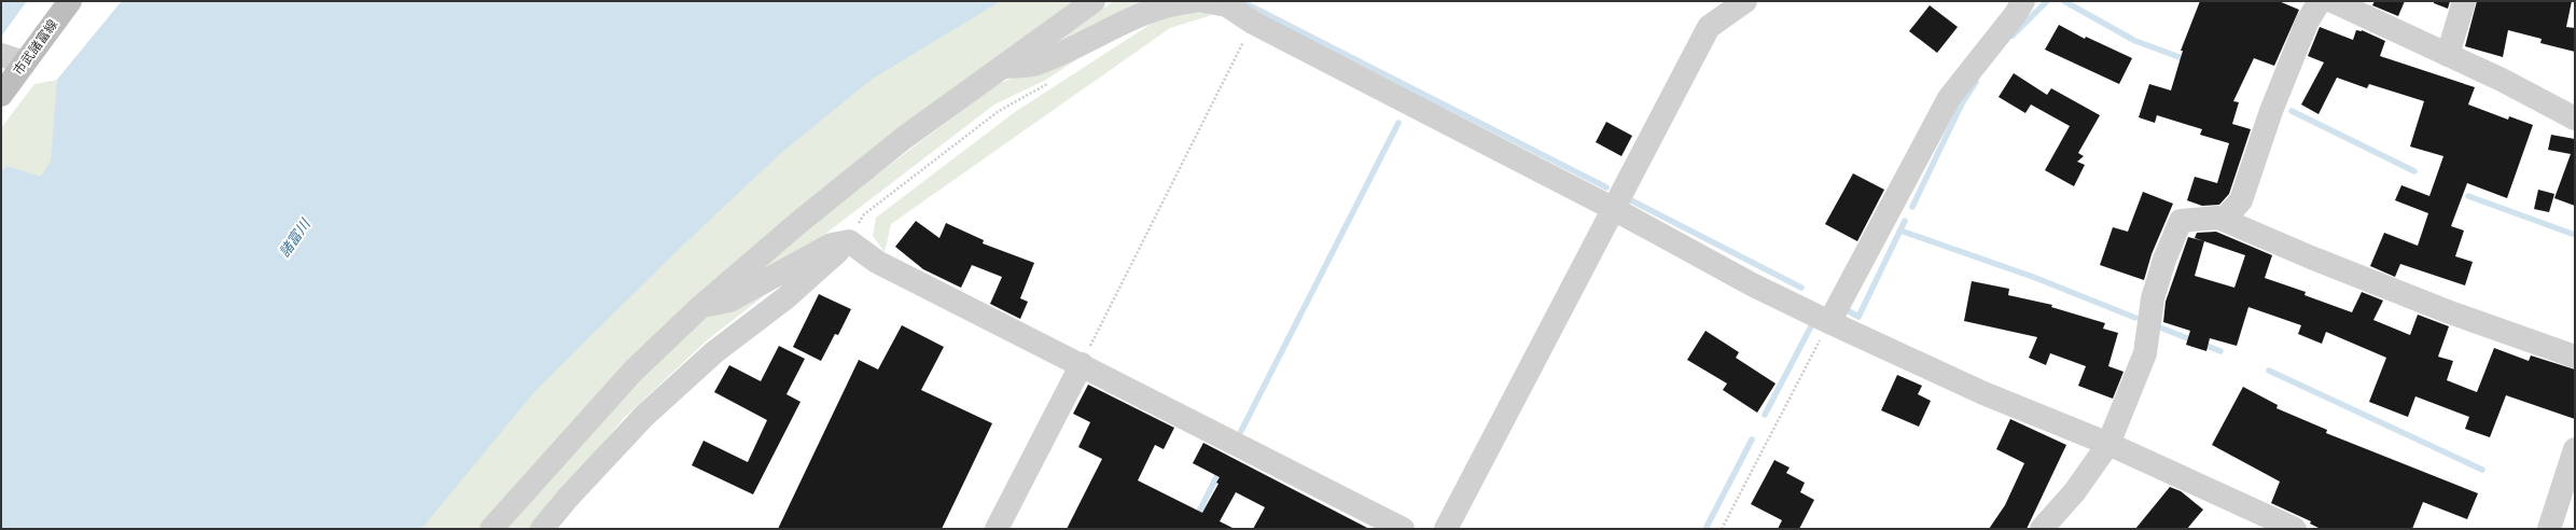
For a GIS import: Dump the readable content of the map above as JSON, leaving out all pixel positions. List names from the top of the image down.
{
  "streets": {
    "main road": ["市武諸富線"]
  },
  "water": ["諸富川"]
}
